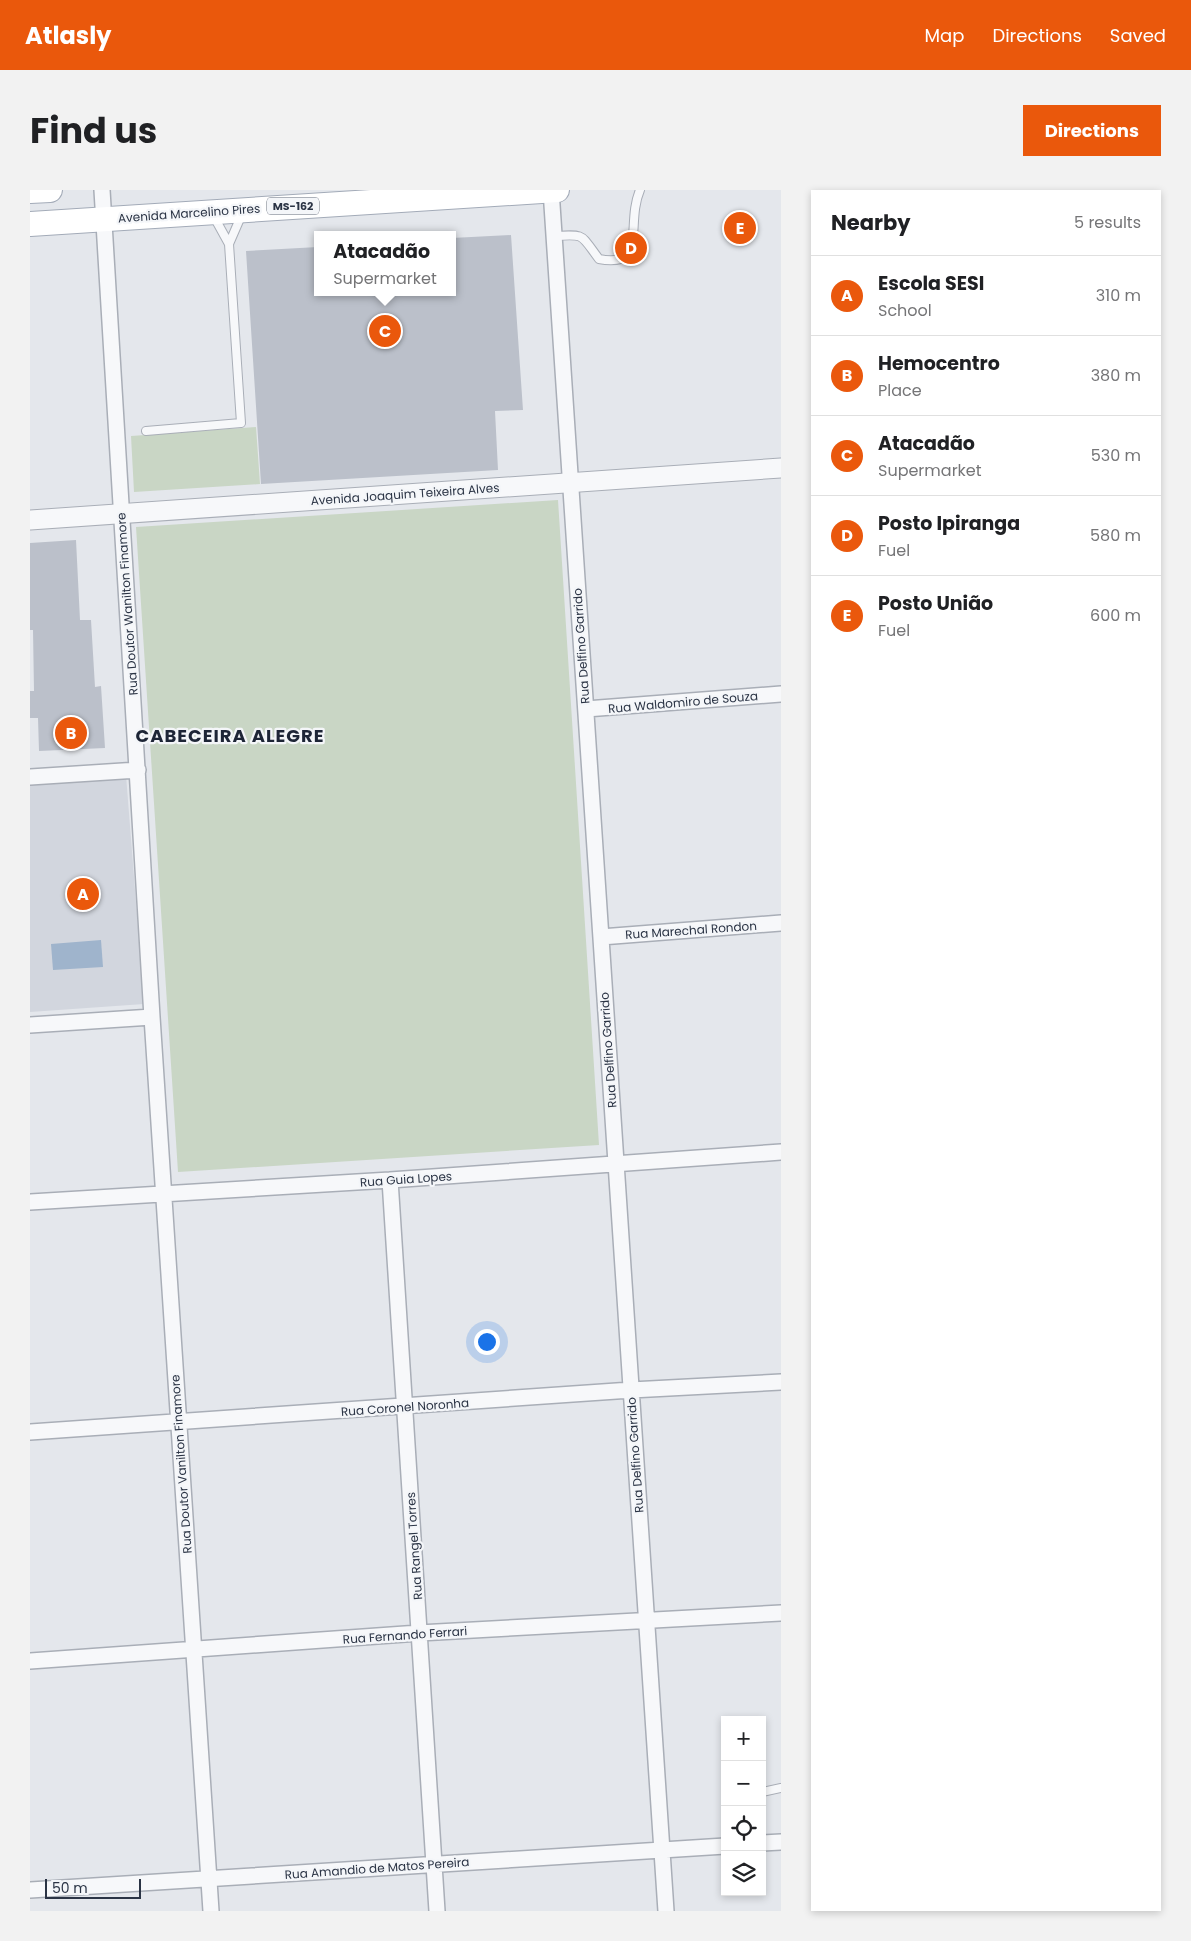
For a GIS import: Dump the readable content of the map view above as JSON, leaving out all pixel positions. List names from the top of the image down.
{
  "streets": {
    "main road": ["MS-162", "Avenida Marcelino Pires"],
    "street": [
      "Avenida Joaquim Teixeira Alves",
      "Rua Doutor Wanilton Finamore",
      "Rua Delfino Garrido",
      "Rua Waldomiro de Souza",
      "Rua Marechal Rondon",
      "Rua Guia Lopes",
      "Rua Coronel Noronha",
      "Rua Doutor Vanilton Finamore",
      "Rua Rangel Torres",
      "Rua Fernando Ferrari",
      "Rua Amandio de Matos Pereira"
    ]
  },
  "crossings": [
    ["Avenida Marcelino Pires", "Rua Doutor Wanilton Finamore"],
    ["Avenida Marcelino Pires", "Rua Delfino Garrido"],
    ["Avenida Joaquim Teixeira Alves", "Rua Doutor Wanilton Finamore"],
    ["Avenida Joaquim Teixeira Alves", "Rua Delfino Garrido"],
    ["Rua Doutor Wanilton Finamore", "Rua Doutor Vanilton Finamore"],
    ["Rua Delfino Garrido", "Rua Waldomiro de Souza"],
    ["Rua Delfino Garrido", "Rua Marechal Rondon"],
    ["Rua Delfino Garrido", "Rua Guia Lopes"],
    ["Rua Delfino Garrido", "Rua Coronel Noronha"],
    ["Rua Delfino Garrido", "Rua Fernando Ferrari"],
    ["Rua Delfino Garrido", "Rua Amandio de Matos Pereira"],
    ["Rua Guia Lopes", "Rua Doutor Vanilton Finamore"],
    ["Rua Guia Lopes", "Rua Rangel Torres"],
    ["Rua Coronel Noronha", "Rua Doutor Vanilton Finamore"],
    ["Rua Coronel Noronha", "Rua Rangel Torres"],
    ["Rua Doutor Vanilton Finamore", "Rua Fernando Ferrari"],
    ["Rua Doutor Vanilton Finamore", "Rua Amandio de Matos Pereira"],
    ["Rua Rangel Torres", "Rua Fernando Ferrari"],
    ["Rua Rangel Torres", "Rua Amandio de Matos Pereira"]
  ],
  "districts": ["CABECEIRA ALEGRE"],
  "scale_bar": "50 m",
  "page": {
    "header": "Atlasly",
    "nav": ["Map", "Directions", "Saved"],
    "title": "Find us",
    "buttons": "Directions",
    "heading": ["Nearby", "5 results"],
    "pins": [
      "E",
      "D",
      "C",
      "B",
      "A"
    ],
    "popup": ["Atacadão", "Supermarket"],
    "list": [
      {
        "mark": "A",
        "name": "Escola SESI",
        "note": "School",
        "value": "310 m"
      },
      {
        "mark": "B",
        "name": "Hemocentro",
        "note": "Place",
        "value": "380 m"
      },
      {
        "mark": "C",
        "name": "Atacadão",
        "note": "Supermarket",
        "value": "530 m"
      },
      {
        "mark": "D",
        "name": "Posto Ipiranga",
        "note": "Fuel",
        "value": "580 m"
      },
      {
        "mark": "E",
        "name": "Posto União",
        "note": "Fuel",
        "value": "600 m"
      }
    ],
    "map_buttons": ["+", "−"],
    "scale": "50 m"
  }
}
